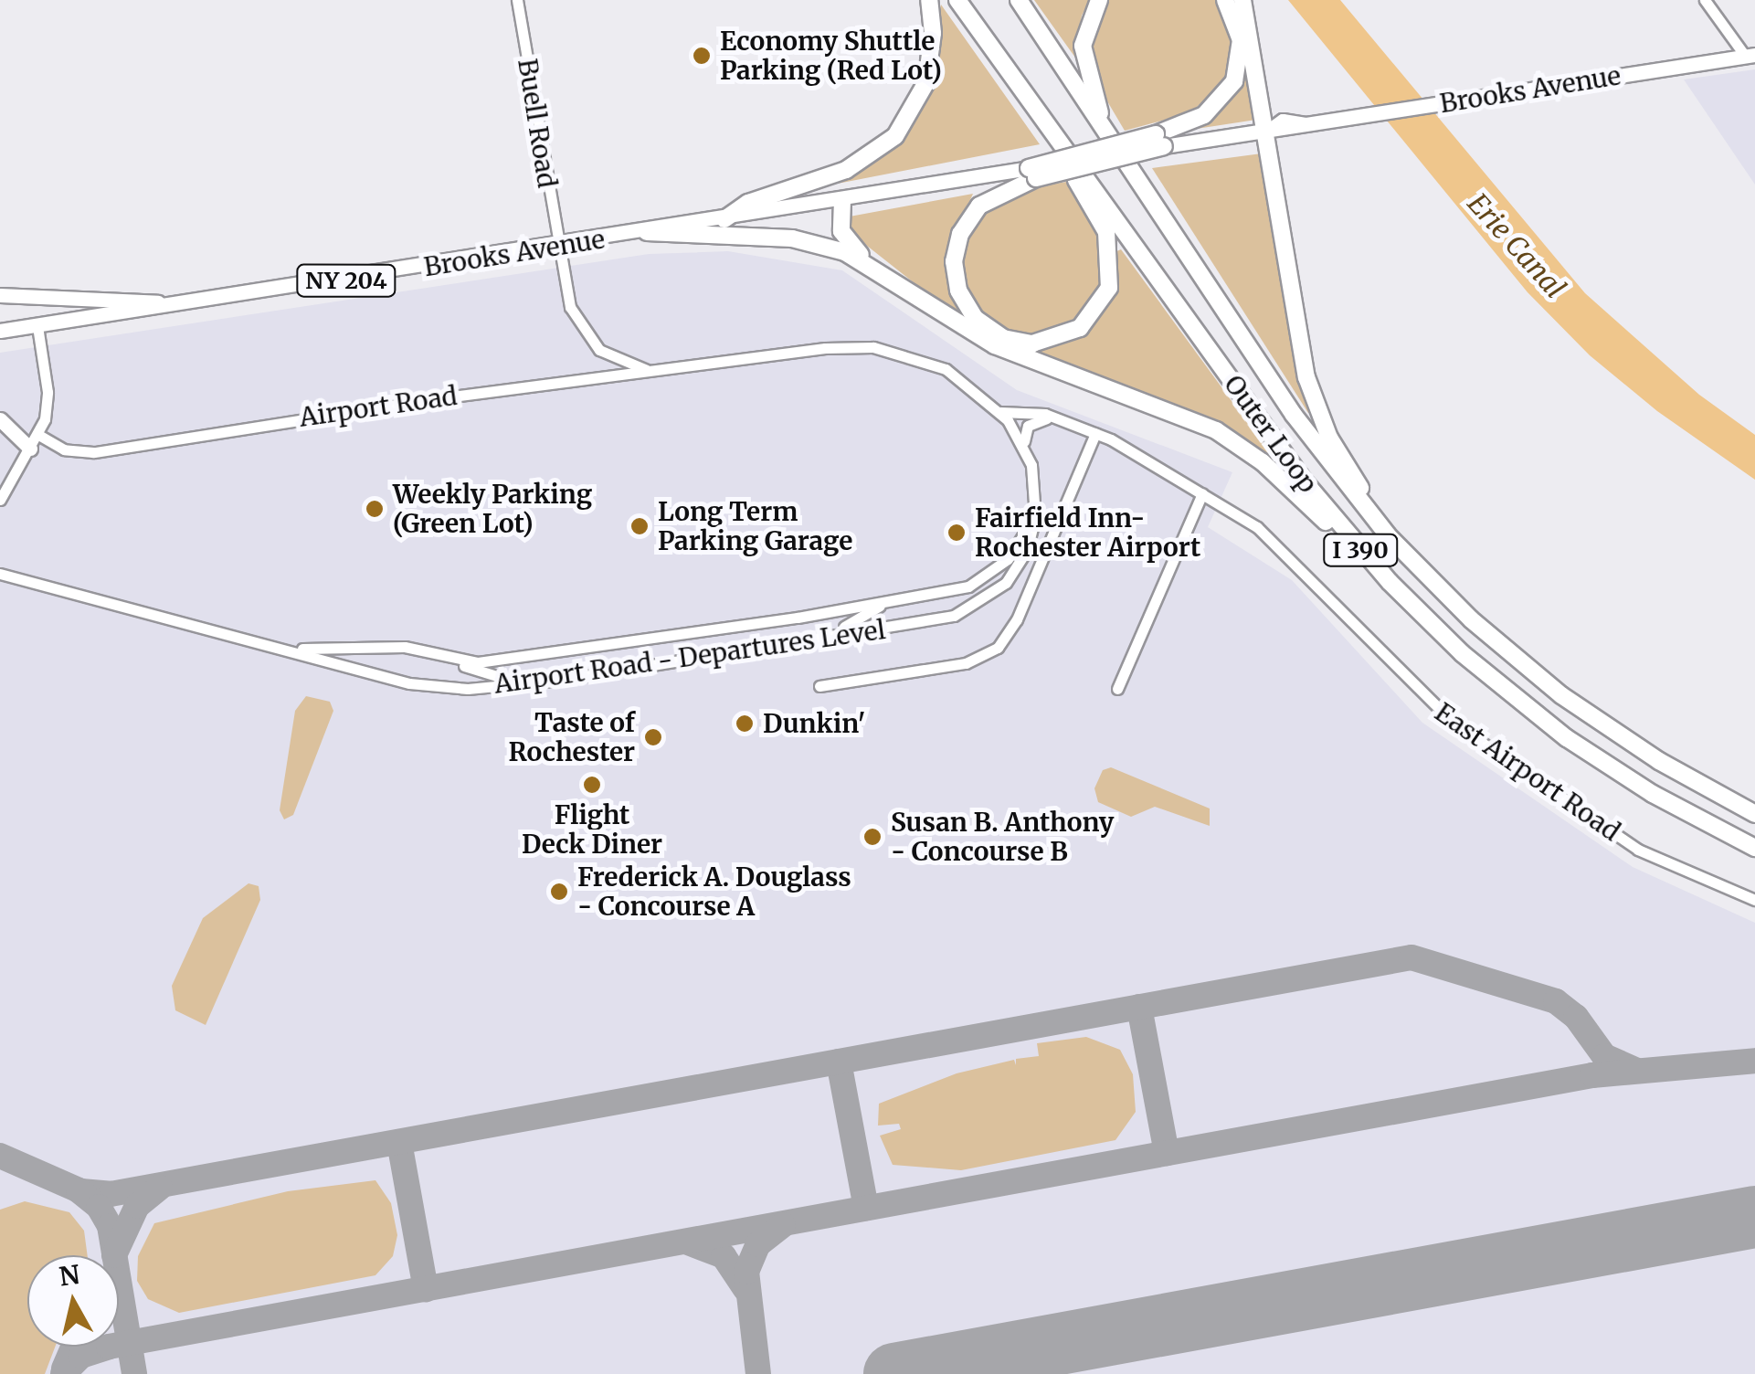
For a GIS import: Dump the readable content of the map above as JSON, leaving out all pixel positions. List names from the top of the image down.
{
  "streets": {
    "highway": ["Outer Loop", "I 390"],
    "main road": ["Brooks Avenue", "NY 204"],
    "street": [
      "Buell Road",
      "Airport Road",
      "Airport Road - Departures Level",
      "East Airport Road"
    ]
  },
  "crossings": [
    ["Brooks Avenue", "Buell Road"],
    ["Brooks Avenue", "Airport Road"],
    ["Buell Road", "Airport Road"],
    ["Airport Road", "Airport Road - Departures Level"],
    ["Airport Road", "East Airport Road"]
  ],
  "water": ["Erie Canal"],
  "places": [
    "Economy Shuttle Parking (Red Lot)",
    "Weekly Parking (Green Lot)",
    "Long Term Parking Garage",
    "Fairfield Inn- Rochester Airport",
    "Dunkin'",
    "Taste of Rochester",
    "Flight Deck Diner",
    "Susan B. Anthony - Concourse B",
    "Frederick A. Douglass - Concourse A"
  ],
  "north": "top"
}
